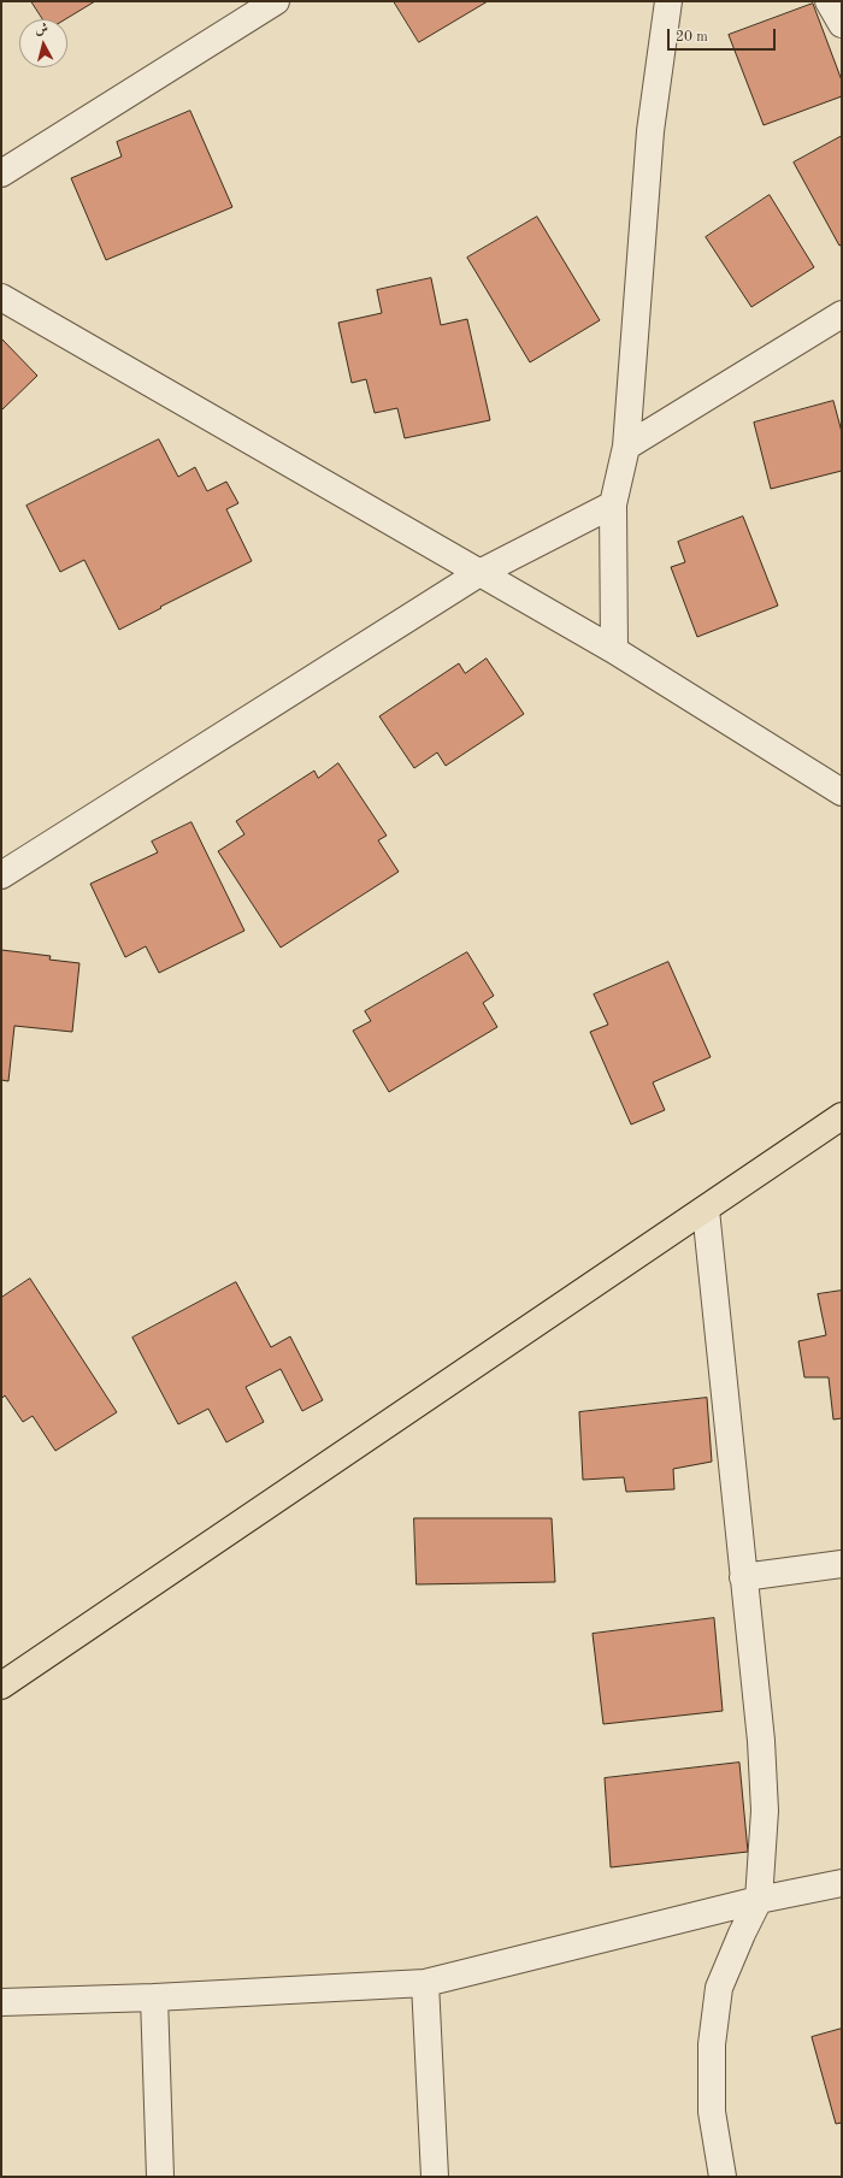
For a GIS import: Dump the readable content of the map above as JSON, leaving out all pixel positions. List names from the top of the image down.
{
  "scale_bar": "20 m",
  "north": "top"
}
